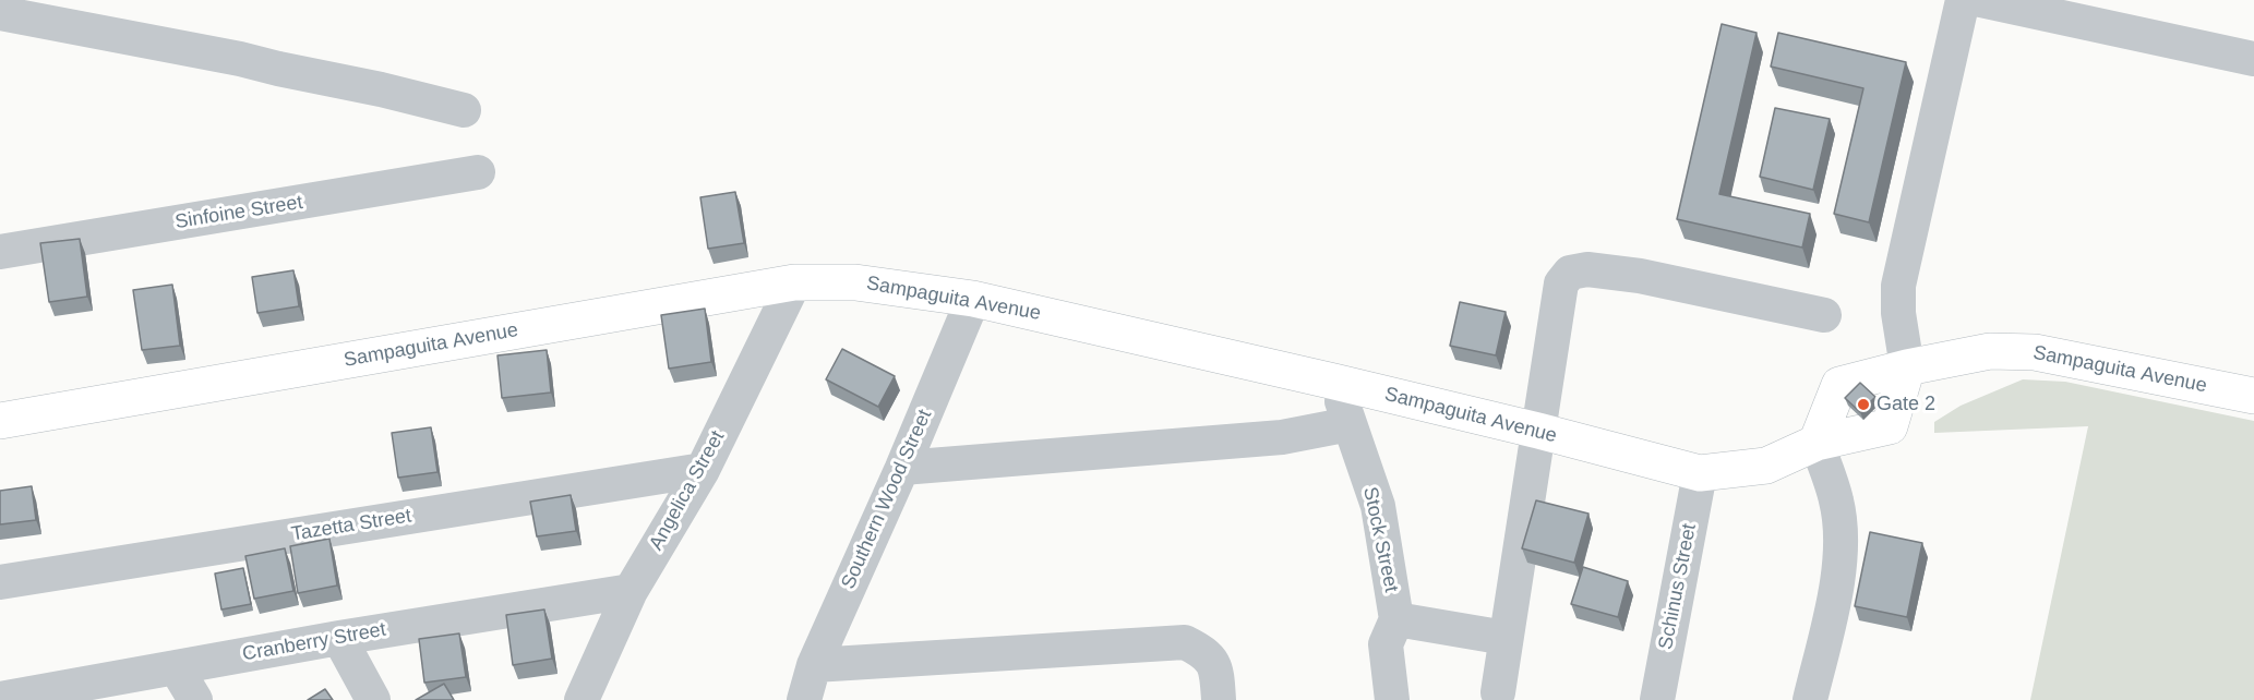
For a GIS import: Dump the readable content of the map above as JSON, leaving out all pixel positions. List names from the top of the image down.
{
  "streets": {
    "main road": ["Sampaguita Avenue"],
    "street": [
      "Sinfoine Street",
      "Angelica Street",
      "Southern Wood Street",
      "Tazetta Street",
      "Stock Street",
      "Schinus Street",
      "Cranberry Street"
    ]
  },
  "crossings": [
    ["Sampaguita Avenue", "Angelica Street"],
    ["Sampaguita Avenue", "Southern Wood Street"],
    ["Sampaguita Avenue", "Stock Street"],
    ["Sampaguita Avenue", "Schinus Street"],
    ["Angelica Street", "Tazetta Street"],
    ["Angelica Street", "Cranberry Street"]
  ],
  "places": ["Gate 2"]
}
